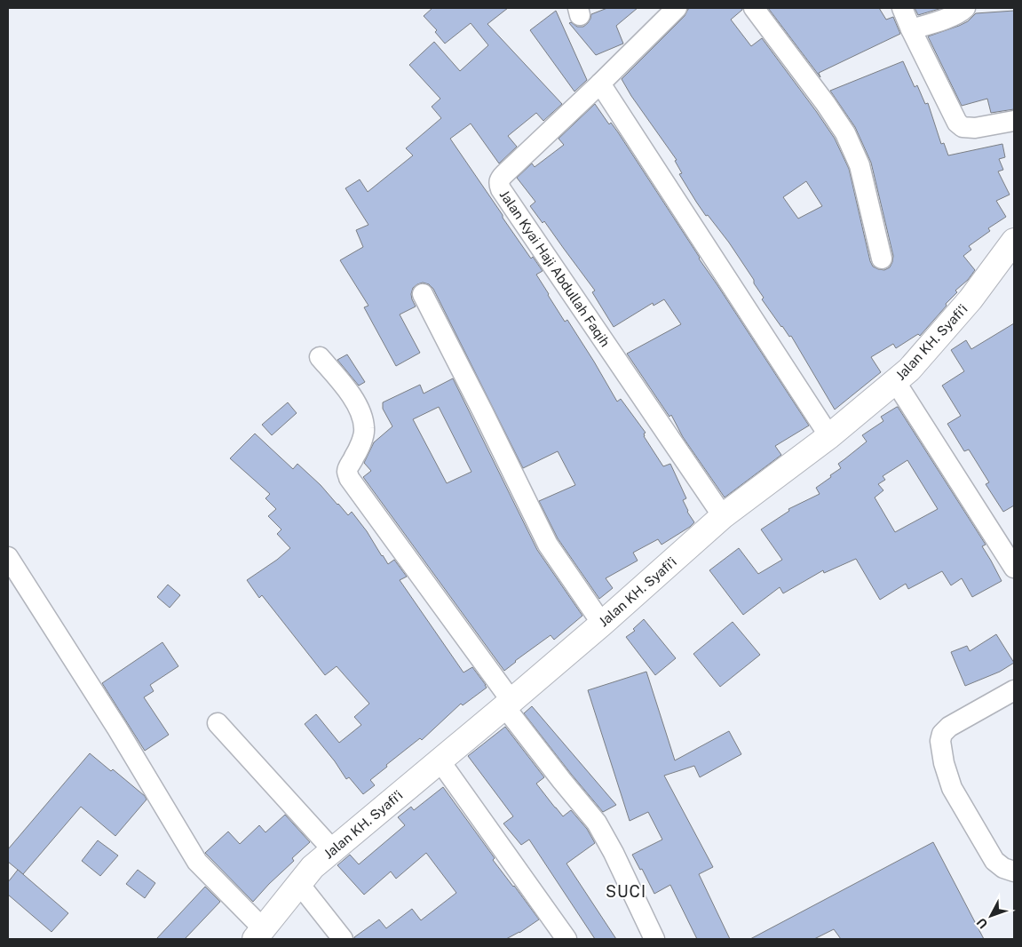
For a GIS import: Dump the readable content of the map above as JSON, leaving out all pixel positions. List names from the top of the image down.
{
  "streets": {
    "main road": ["Jalan KH. Syafi'i"],
    "street": ["Jalan Kyai Haji Abdullah Faqih"]
  },
  "crossings": [
    ["Jalan Kyai Haji Abdullah Faqih", "Jalan KH. Syafi'i"]
  ],
  "districts": ["SUCI"],
  "north": "bottom left"
}
